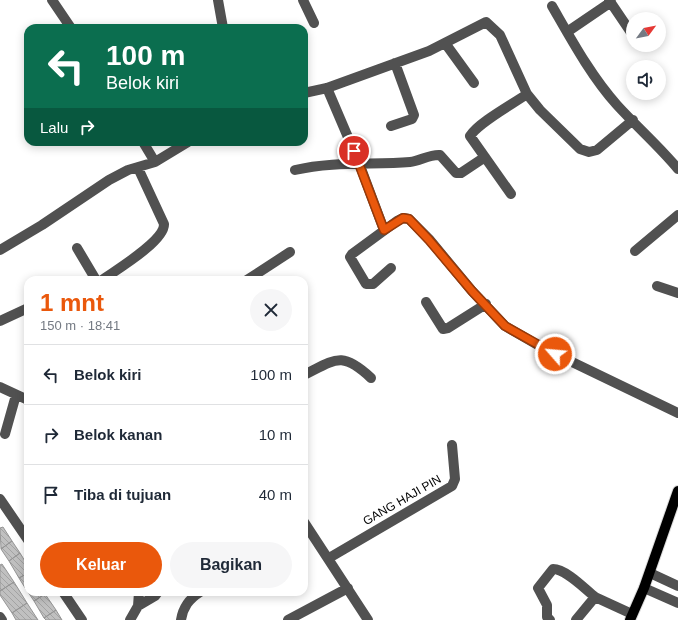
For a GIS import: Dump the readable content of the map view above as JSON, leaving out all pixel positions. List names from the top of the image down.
{
  "streets": {
    "street": ["GANG HAJI PIN"]
  },
  "north": "top right",
  "page": {
    "turn": ["100 m", "Belok kiri"],
    "then": "Lalu",
    "heading": ["1 mnt", "150 m · 18:41"],
    "list": [
      {
        "name": "Belok kiri",
        "value": "100 m"
      },
      {
        "name": "Belok kanan",
        "value": "10 m"
      },
      {
        "name": "Tiba di tujuan",
        "value": "40 m"
      }
    ],
    "buttons": ["Keluar", "Bagikan"]
  }
}
